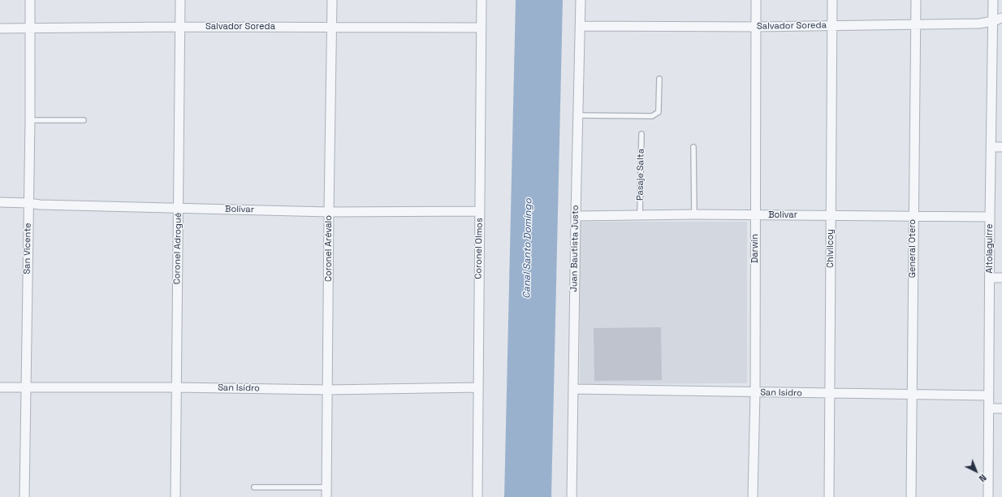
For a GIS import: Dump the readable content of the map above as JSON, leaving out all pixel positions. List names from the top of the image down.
{
  "streets": {
    "street": [
      "Salvador Soreda",
      "Bolívar",
      "San Vicente",
      "Coronel Adrogué",
      "Coronel Arévalo",
      "Coronel Olmos",
      "Juan Bautista Justo",
      "Darwin",
      "Chivilcoy",
      "General Otero",
      "Altolaguirre",
      "San Isidro"
    ],
    "lane": ["Pasaje Salta"]
  },
  "crossings": [
    ["Salvador Soreda", "San Vicente"],
    ["Salvador Soreda", "Coronel Adrogué"],
    ["Salvador Soreda", "Coronel Arévalo"],
    ["Salvador Soreda", "Coronel Olmos"],
    ["Salvador Soreda", "Juan Bautista Justo"],
    ["Salvador Soreda", "Darwin"],
    ["Salvador Soreda", "Chivilcoy"],
    ["Salvador Soreda", "General Otero"],
    ["Salvador Soreda", "Altolaguirre"],
    ["Pasaje Salta", "Bolívar"],
    ["Bolívar", "San Vicente"],
    ["Bolívar", "Coronel Adrogué"],
    ["Bolívar", "Coronel Arévalo"],
    ["Bolívar", "Coronel Olmos"],
    ["Bolívar", "Juan Bautista Justo"],
    ["Bolívar", "Darwin"],
    ["Bolívar", "Chivilcoy"],
    ["Bolívar", "General Otero"],
    ["Bolívar", "Altolaguirre"],
    ["San Vicente", "San Isidro"],
    ["Coronel Adrogué", "San Isidro"],
    ["Coronel Arévalo", "San Isidro"],
    ["Coronel Olmos", "San Isidro"],
    ["Juan Bautista Justo", "San Isidro"],
    ["Darwin", "San Isidro"],
    ["Chivilcoy", "San Isidro"],
    ["General Otero", "San Isidro"],
    ["Altolaguirre", "San Isidro"]
  ],
  "water": ["Canal Santo Domingo"],
  "north": "bottom right"
}
